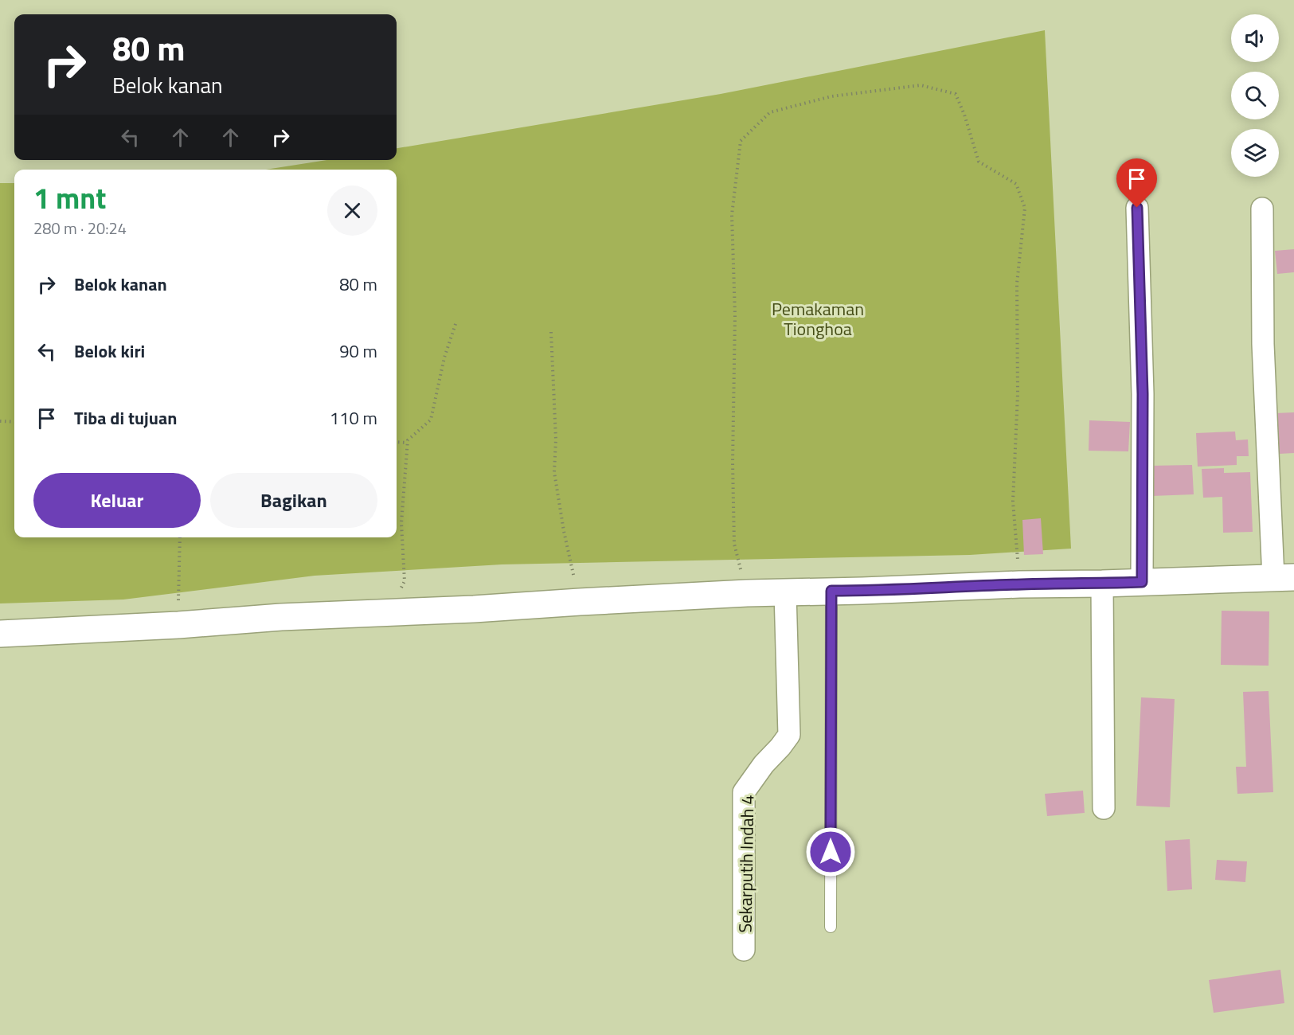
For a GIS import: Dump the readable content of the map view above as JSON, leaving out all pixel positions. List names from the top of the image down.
{
  "streets": {
    "street": ["Sekarputih Indah 4"]
  },
  "parks": ["Pemakaman Tionghoa"],
  "page": {
    "turn": ["80 m", "Belok kanan"],
    "heading": ["1 mnt", "280 m · 20:24"],
    "list": [
      {
        "name": "Belok kanan",
        "value": "80 m"
      },
      {
        "name": "Belok kiri",
        "value": "90 m"
      },
      {
        "name": "Tiba di tujuan",
        "value": "110 m"
      }
    ],
    "buttons": ["Keluar", "Bagikan"]
  }
}
